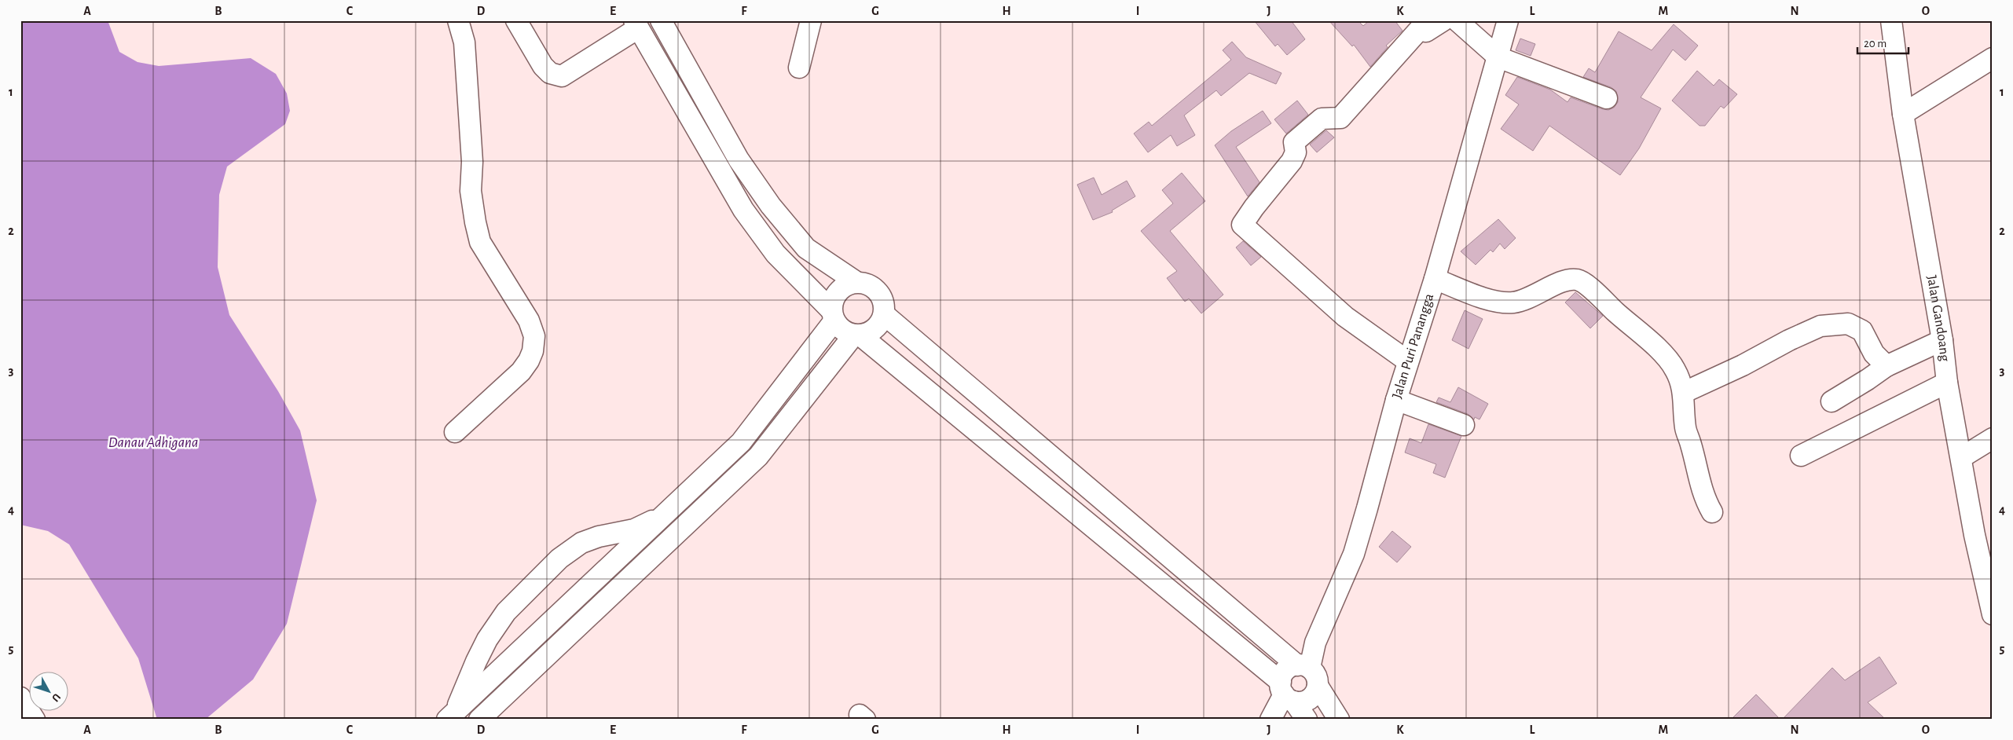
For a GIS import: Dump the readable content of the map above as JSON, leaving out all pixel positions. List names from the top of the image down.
{
  "streets": {
    "street": ["Jalan Gandoang", "Jalan Puri Panangga"]
  },
  "water": ["Danau Adhigana"],
  "scale_bar": "20 m",
  "north": "bottom right",
  "grid": {
    "columns": [
      "A",
      "B",
      "C",
      "D",
      "E",
      "F",
      "G",
      "H",
      "I",
      "J",
      "K",
      "L",
      "M",
      "N",
      "O"
    ],
    "rows": [
      "1",
      "2",
      "3",
      "4",
      "5"
    ]
  }
}
